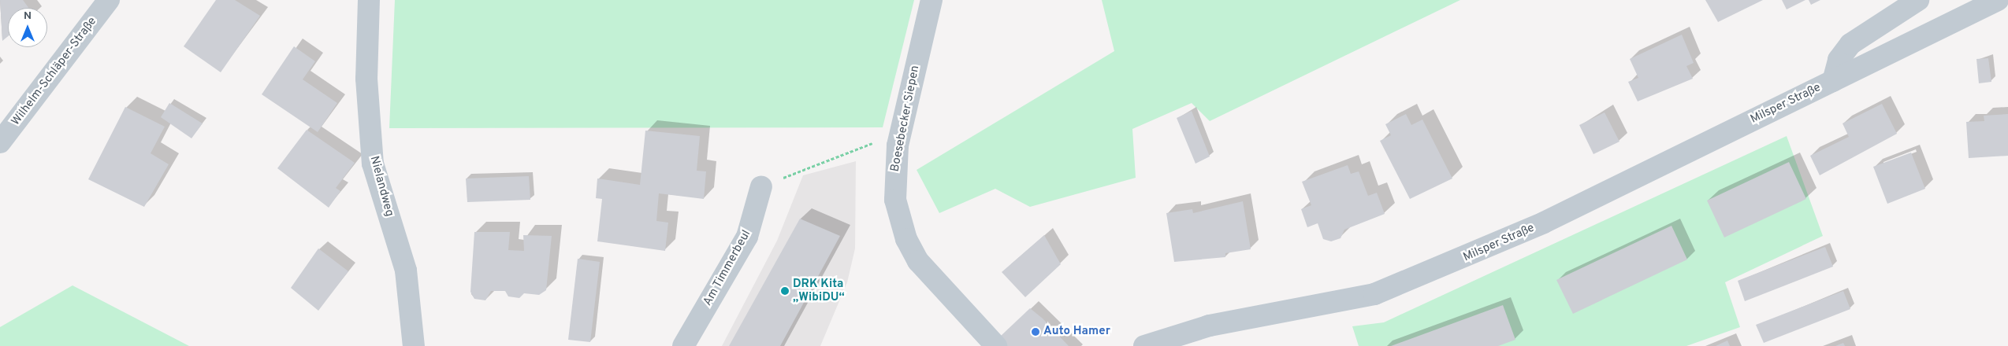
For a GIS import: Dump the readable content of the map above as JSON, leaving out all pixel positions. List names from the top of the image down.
{
  "streets": {
    "street": [
      "Wilhelm-Schläper-Straße",
      "Milsper Straße",
      "Boesebecker Siepen",
      "Nielandweg",
      "Am Timmerbeul"
    ]
  },
  "places": ["DRK Kita „WibiDU“", "Auto Hamer"],
  "north": "top"
}
